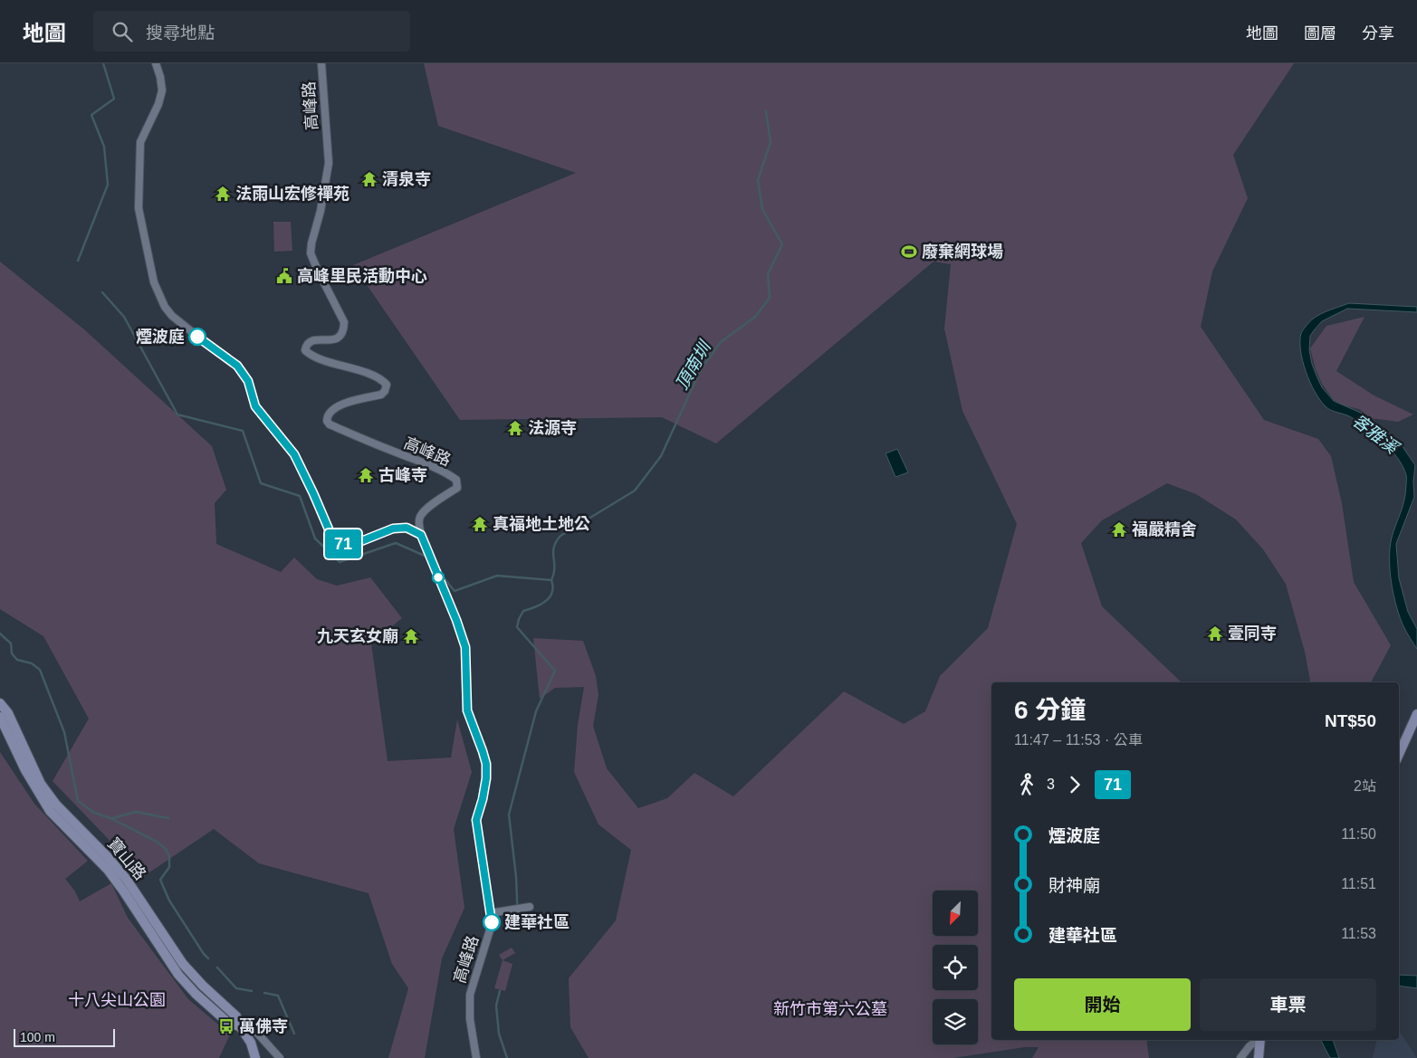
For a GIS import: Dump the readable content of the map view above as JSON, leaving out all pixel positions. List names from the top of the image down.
{
  "streets": {
    "street": ["高峰路", "寶山路"]
  },
  "water": ["頂南圳", "客雅溪"],
  "parks": ["十八尖山公園", "新竹市第六公墓"],
  "places": {
    "temple": [
      "清泉寺",
      "法雨山宏修禪苑",
      "法源寺",
      "古峰寺",
      "真福地土地公",
      "福嚴精舍",
      "壹同寺",
      "九天玄女廟"
    ],
    "sports": ["廢棄網球場"],
    "public building": ["高峰里民活動中心"],
    "other": ["煙波庭", "建華社區"],
    "bus stop": ["萬佛寺"]
  },
  "lines": ["bus line 71"],
  "scale_bar": "100 m",
  "north": "bottom left",
  "page": {
    "header": "地圖",
    "search": "搜尋地點",
    "nav": ["地圖", "圖層", "分享"],
    "on_map": "71",
    "heading": ["6 分鐘", "11:47 – 11:53 · 公車", "NT$50"],
    "legs": ["3", "71", "2站"],
    "list": [
      {
        "name": "煙波庭",
        "value": "11:50"
      },
      {
        "name": "財神廟",
        "value": "11:51"
      },
      {
        "name": "建華社區",
        "value": "11:53"
      }
    ],
    "buttons": ["開始", "車票"],
    "scale": "100 m"
  }
}
